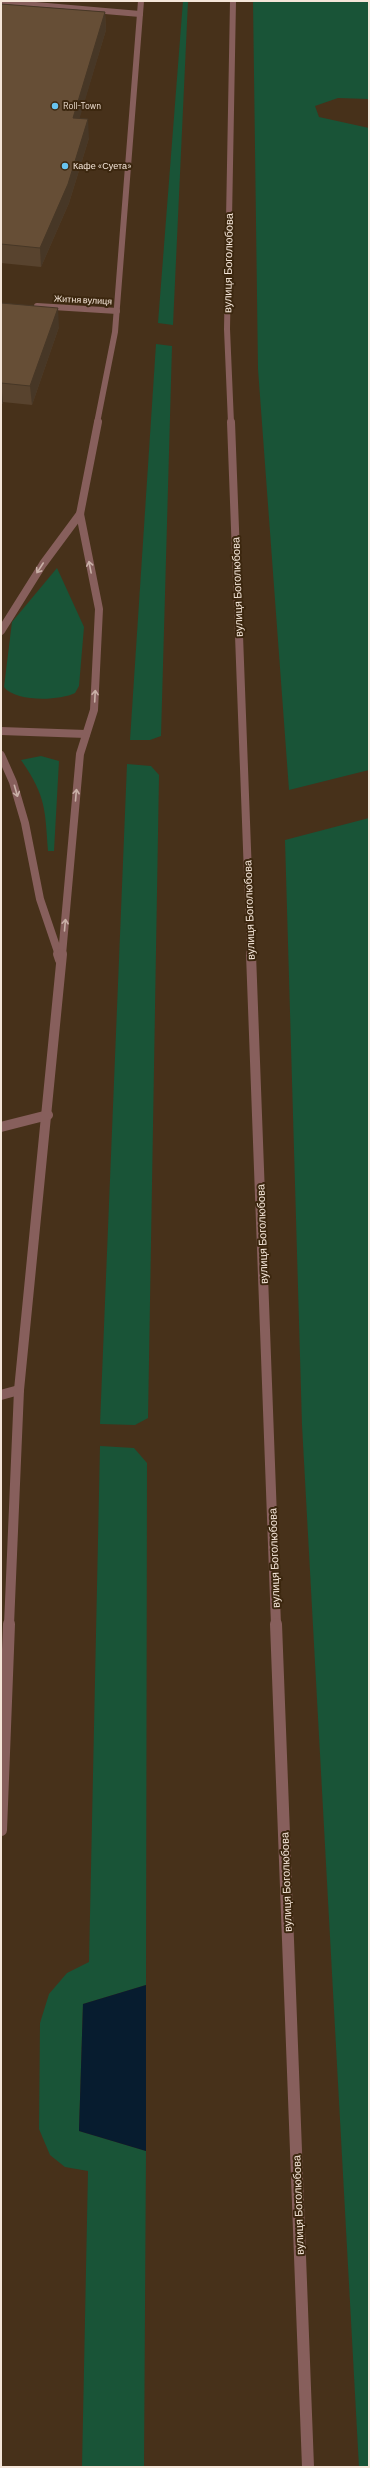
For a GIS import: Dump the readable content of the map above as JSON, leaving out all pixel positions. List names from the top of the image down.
{
  "streets": {
    "street": ["вулиця Боголюбова", "Житня вулиця"]
  },
  "places": ["Roll-Town", "Кафе «Суета»"]
}
